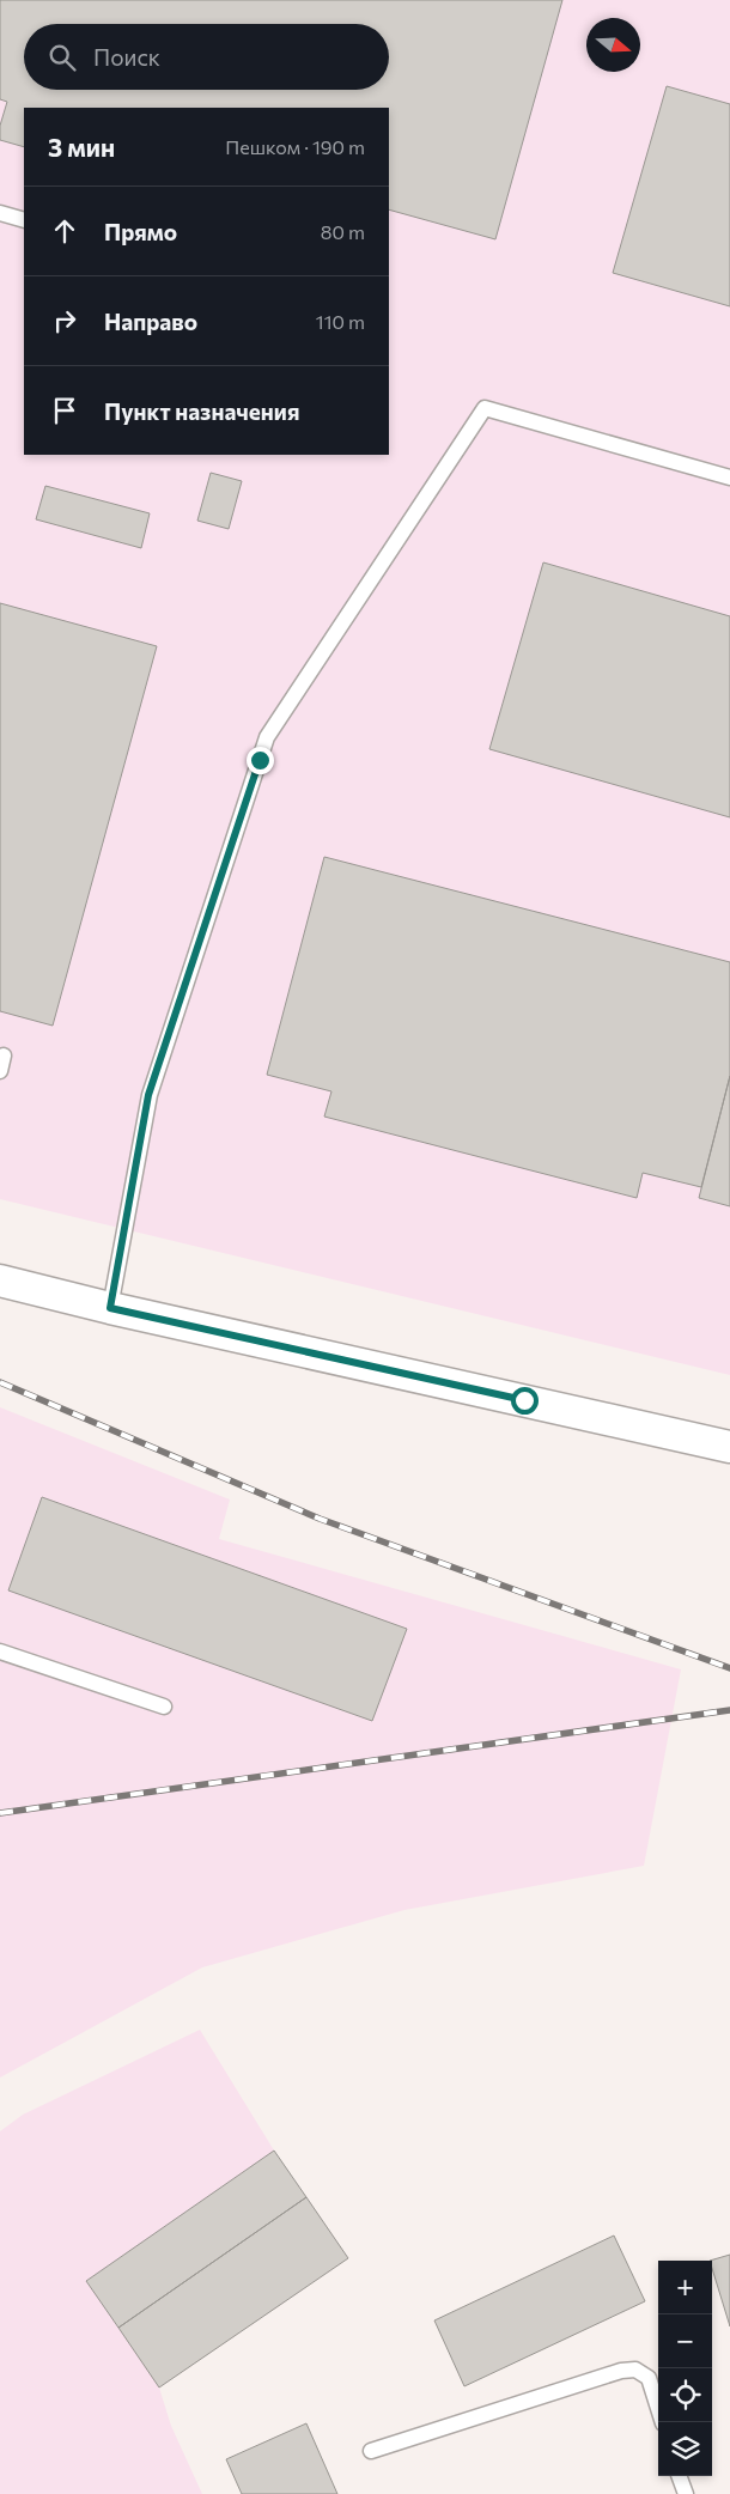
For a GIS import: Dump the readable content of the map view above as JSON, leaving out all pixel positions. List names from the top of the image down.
{
  "north": "right",
  "page": {
    "search": "Поиск",
    "heading": ["3 мин", "Пешком · 190 m"],
    "list": [
      ["Прямо", "80 m"],
      ["Направо", "110 m"],
      "Пункт назначения"
    ],
    "map_buttons": ["+", "−"]
  }
}
